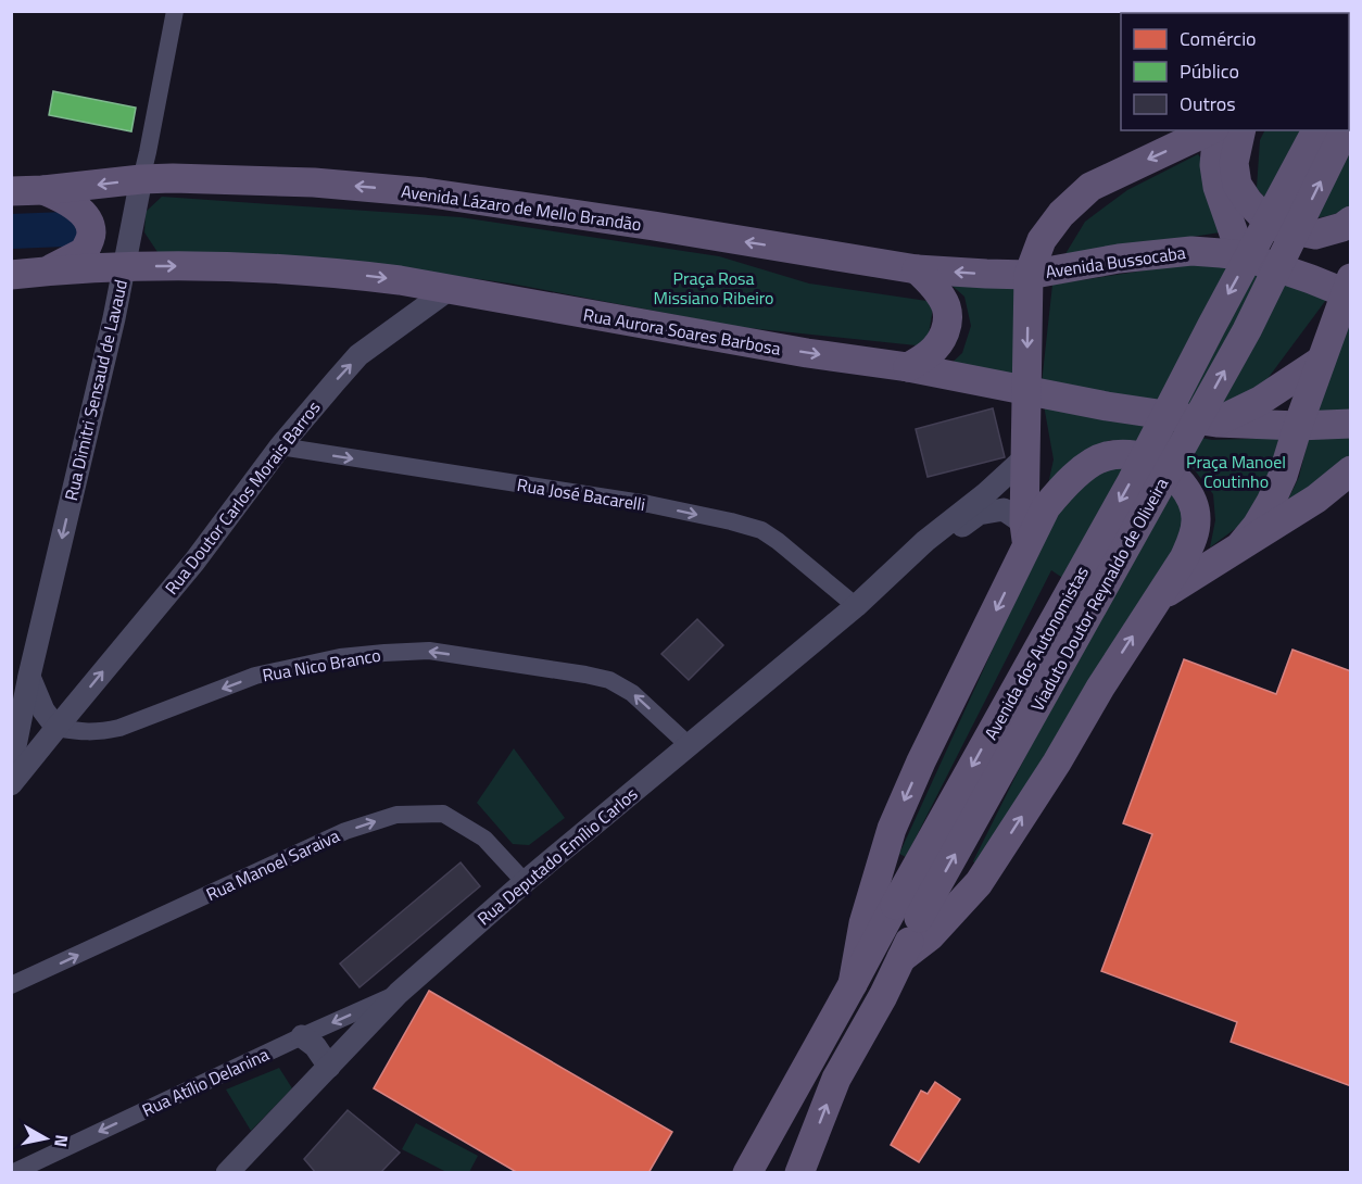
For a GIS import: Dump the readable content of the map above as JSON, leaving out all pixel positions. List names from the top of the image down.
{
  "streets": {
    "main road": [
      "Avenida Lázaro de Mello Brandão",
      "Avenida Bussocaba",
      "Rua Aurora Soares Barbosa",
      "Viaduto Doutor Reynaldo de Oliveira",
      "Avenida dos Autonomistas"
    ],
    "street": [
      "Rua Dimitri Sensaud de Lavaud",
      "Rua José Bacarelli",
      "Rua Doutor Carlos Morais Barros",
      "Rua Nico Branco",
      "Rua Deputado Emílio Carlos",
      "Rua Manoel Saraiva",
      "Rua Atílio Delanina"
    ]
  },
  "crossings": [
    ["Avenida Lázaro de Mello Brandão", "Avenida Bussocaba"],
    ["Avenida Lázaro de Mello Brandão", "Rua Dimitri Sensaud de Lavaud"],
    ["Rua Aurora Soares Barbosa", "Rua Dimitri Sensaud de Lavaud"],
    ["Rua Aurora Soares Barbosa", "Rua Doutor Carlos Morais Barros"],
    ["Rua José Bacarelli", "Rua Doutor Carlos Morais Barros"],
    ["Rua José Bacarelli", "Rua Deputado Emílio Carlos"],
    ["Rua Doutor Carlos Morais Barros", "Rua Nico Branco"],
    ["Viaduto Doutor Reynaldo de Oliveira", "Avenida dos Autonomistas"],
    ["Rua Nico Branco", "Rua Deputado Emílio Carlos"],
    ["Rua Deputado Emílio Carlos", "Rua Manoel Saraiva"],
    ["Rua Deputado Emílio Carlos", "Rua Atílio Delanina"]
  ],
  "one_way": [
    "Avenida Lázaro de Mello Brandão",
    "Rua Aurora Soares Barbosa",
    "Rua Dimitri Sensaud de Lavaud",
    "Rua José Bacarelli",
    "Rua Doutor Carlos Morais Barros",
    "Rua Nico Branco",
    "Rua Manoel Saraiva",
    "Rua Atílio Delanina"
  ],
  "parks": ["Praça Rosa Missiano Ribeiro", "Praça Manoel Coutinho"],
  "legend": ["Comércio", "Público", "Outros"],
  "north": "right"
}
